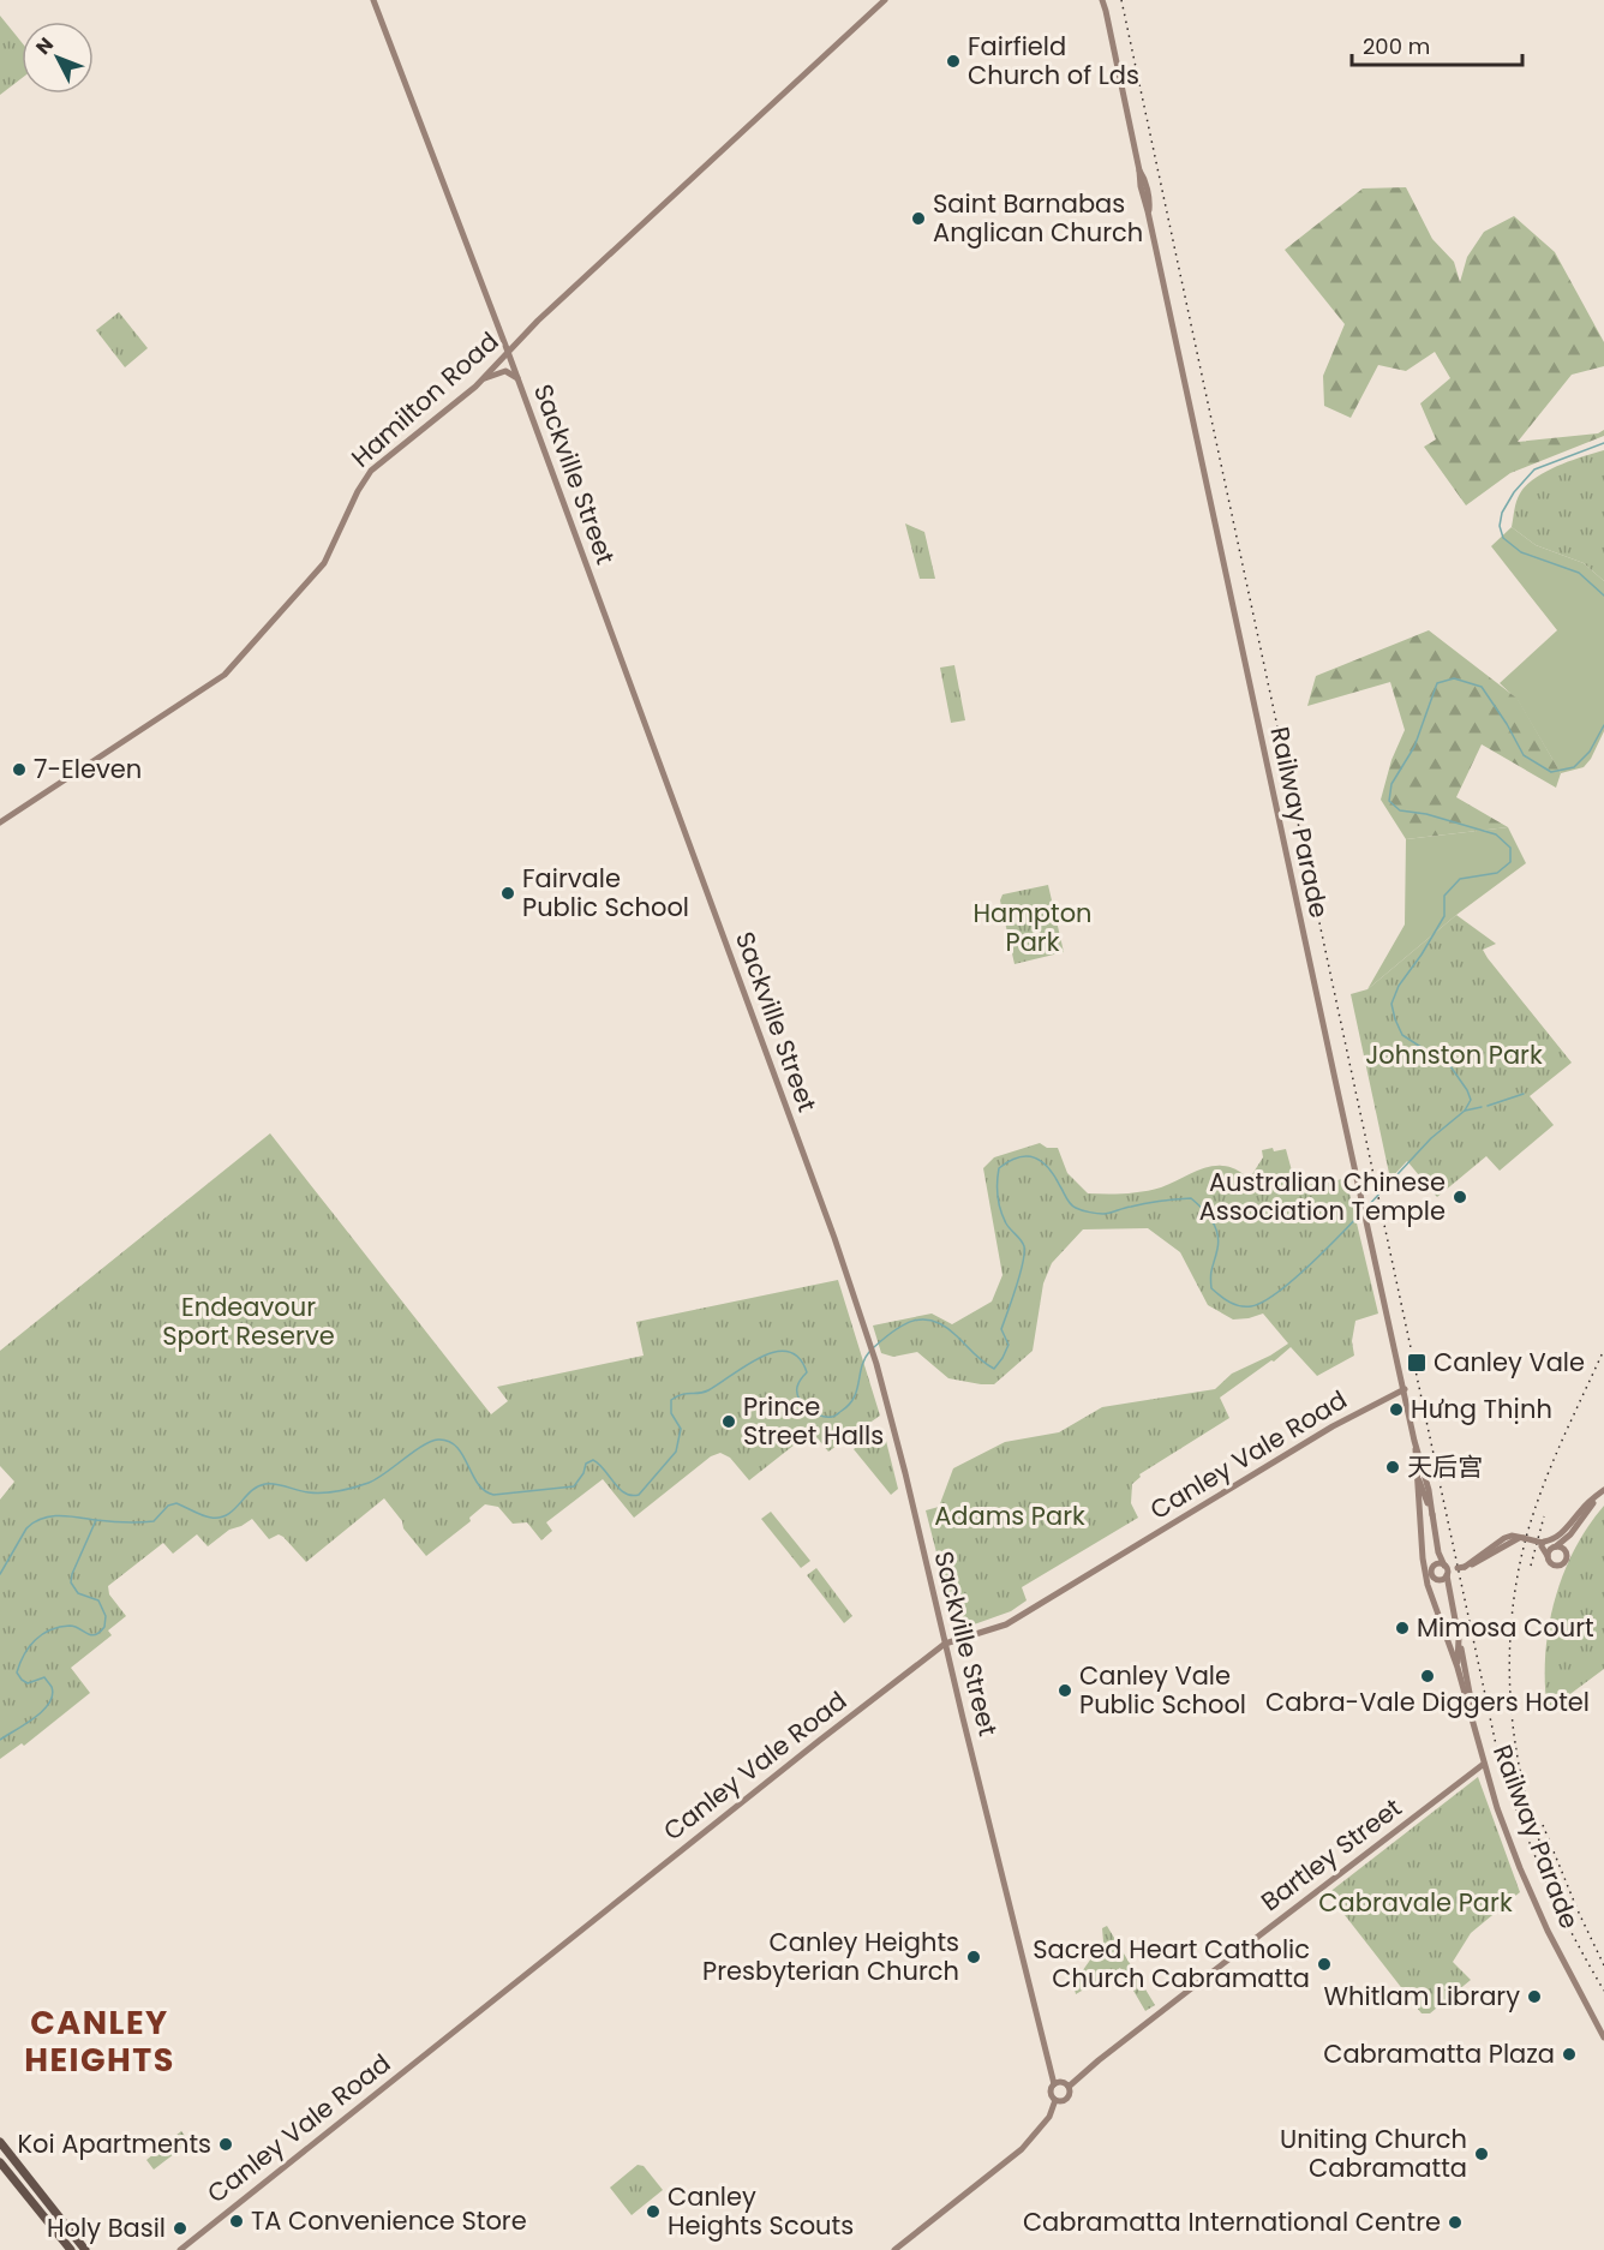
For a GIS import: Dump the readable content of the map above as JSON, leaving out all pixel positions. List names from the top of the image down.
{
  "streets": {
    "main road": [
      "Hamilton Road",
      "Sackville Street",
      "Railway Parade",
      "Canley Vale Road",
      "Bartley Street"
    ]
  },
  "crossings": [
    ["Hamilton Road", "Sackville Street"],
    ["Sackville Street", "Canley Vale Road"],
    ["Sackville Street", "Bartley Street"],
    ["Railway Parade", "Canley Vale Road"],
    ["Railway Parade", "Bartley Street"]
  ],
  "districts": ["CANLEY HEIGHTS"],
  "parks": [
    "Hampton Park",
    "Johnston Park",
    "Endeavour Sport Reserve",
    "Adams Park",
    "Cabravale Park"
  ],
  "places": {
    "other": [
      "Fairfield Church of Lds",
      "Saint Barnabas Anglican Church",
      "7-Eleven",
      "Fairvale Public School",
      "Australian Chinese Association Temple",
      "Hưng Thịnh",
      "Prince Street Halls",
      "天后宫",
      "Mimosa Court",
      "Cabra-Vale Diggers Hotel",
      "Canley Vale Public School",
      "Canley Heights Presbyterian Church",
      "Sacred Heart Catholic Church Cabramatta",
      "Whitlam Library",
      "Cabramatta Plaza",
      "Koi Apartments",
      "Uniting Church Cabramatta",
      "Canley Heights Scouts",
      "TA Convenience Store",
      "Cabramatta International Centre",
      "Holy Basil"
    ],
    "transit": ["Canley Vale"]
  },
  "scale_bar": "200 m",
  "north": "top left"
}
